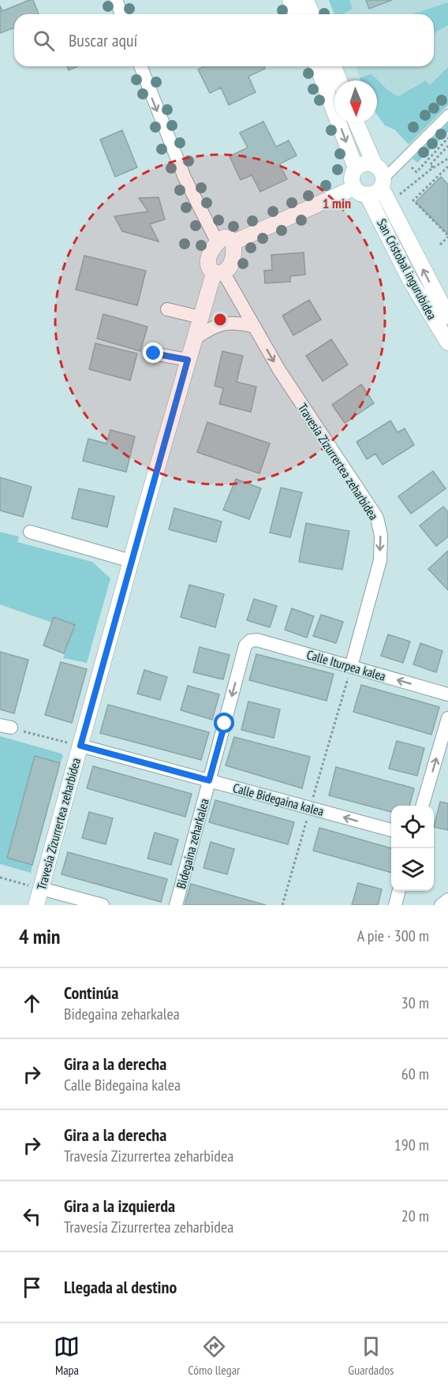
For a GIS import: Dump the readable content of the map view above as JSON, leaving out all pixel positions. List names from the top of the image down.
{
  "streets": {
    "street": [
      "San Cristobal ingurubidea",
      "Travesía Zizurrertea zeharbidea",
      "Calle Iturpea kalea",
      "Calle Bidegaina kalea",
      "Bidegaina zeharkalea"
    ]
  },
  "crossings": [
    ["Travesía Zizurrertea zeharbidea", "Calle Iturpea kalea"],
    ["Travesía Zizurrertea zeharbidea", "Calle Bidegaina kalea"],
    ["Calle Iturpea kalea", "Bidegaina zeharkalea"],
    ["Calle Bidegaina kalea", "Bidegaina zeharkalea"]
  ],
  "one_way": ["Calle Iturpea kalea", "Calle Bidegaina kalea", "Bidegaina zeharkalea"],
  "north": "bottom",
  "page": {
    "search": "Buscar aquí",
    "heading": ["4 min", "A pie · 300 m"],
    "list": [
      ["Continúa", "Bidegaina zeharkalea", "30 m"],
      ["Gira a la derecha", "Calle Bidegaina kalea", "60 m"],
      ["Gira a la derecha", "Travesía Zizurrertea zeharbidea", "190 m"],
      ["Gira a la izquierda", "Travesía Zizurrertea zeharbidea", "20 m"],
      "Llegada al destino"
    ],
    "nav": ["Mapa", "Cómo llegar", "Guardados"]
  },
  "rings": ["1 min"]
}
